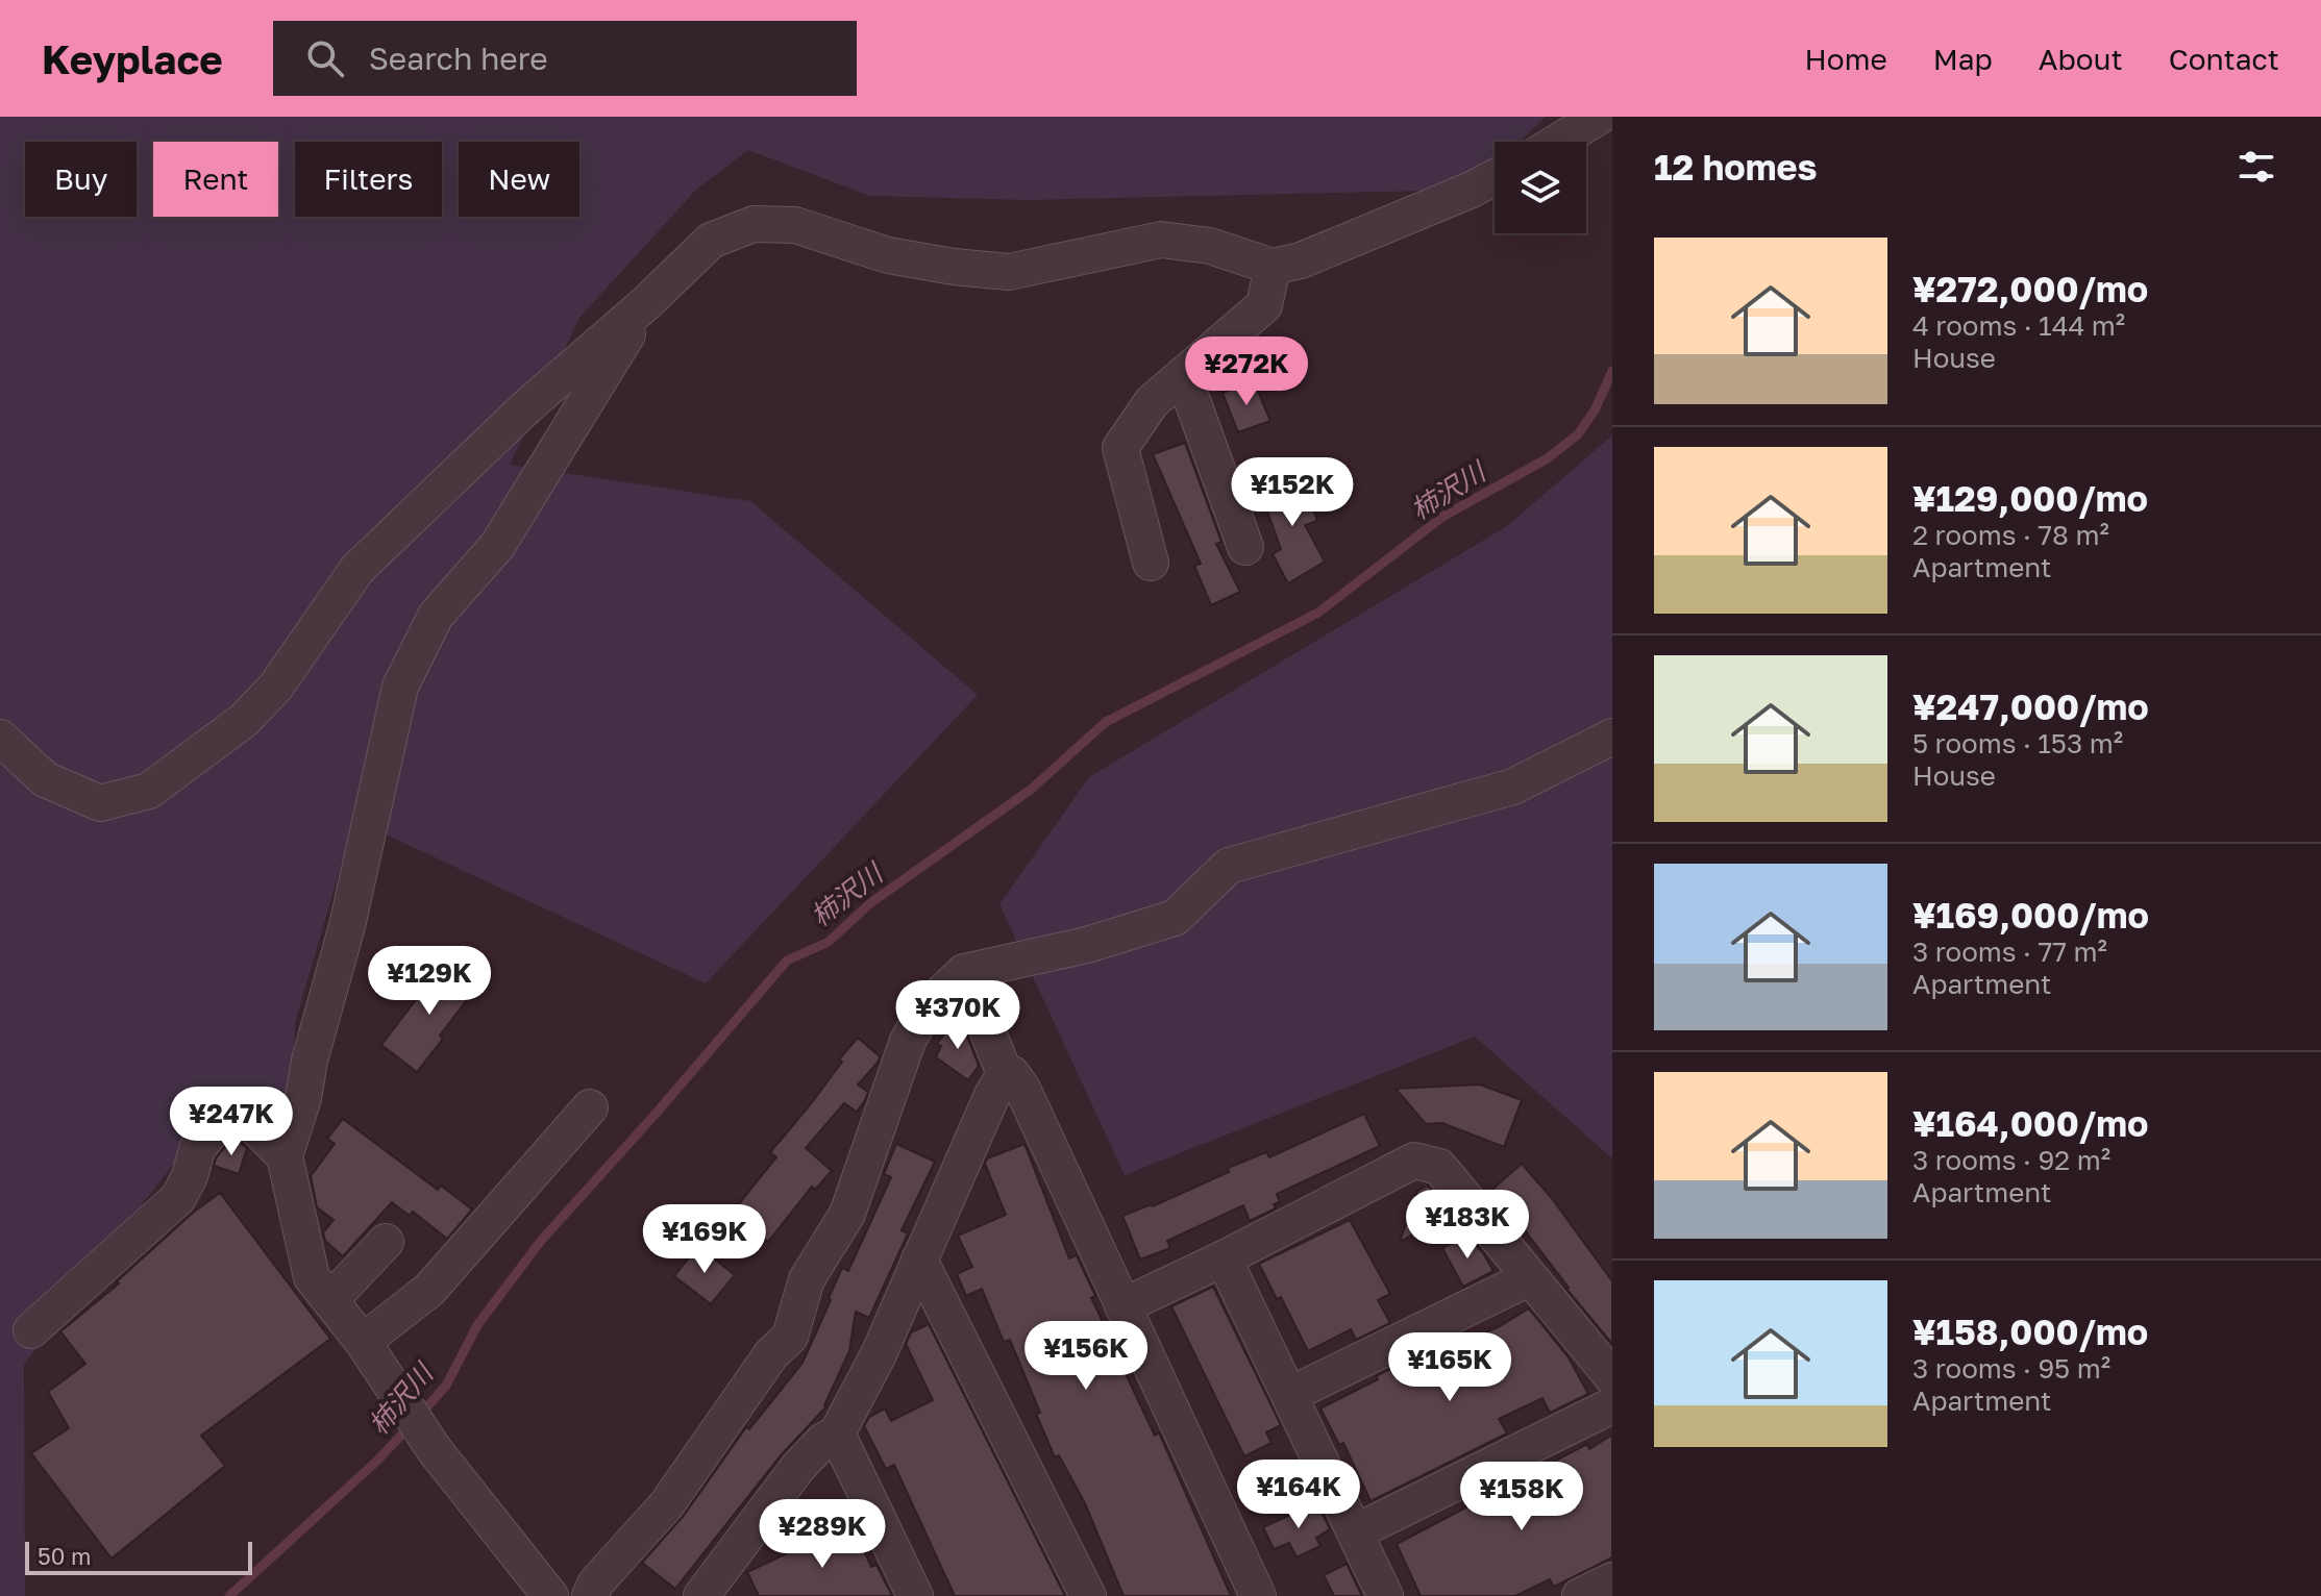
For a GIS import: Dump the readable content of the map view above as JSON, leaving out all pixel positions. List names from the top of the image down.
{
  "water": ["柿沢川"],
  "scale_bar": "50 m",
  "page": {
    "header": "Keyplace",
    "search": "Search here",
    "nav": [
      "Home",
      "Map",
      "About",
      "Contact"
    ],
    "heading": "12 homes",
    "chip": [
      "Buy",
      "Rent",
      "Filters",
      "New"
    ],
    "list": [
      {
        "name": "¥272,000/mo",
        "note": "4 rooms · 144 m² · House"
      },
      {
        "name": "¥129,000/mo",
        "note": "2 rooms · 78 m² · Apartment"
      },
      {
        "name": "¥247,000/mo",
        "note": "5 rooms · 153 m² · House"
      },
      {
        "name": "¥169,000/mo",
        "note": "3 rooms · 77 m² · Apartment"
      },
      {
        "name": "¥164,000/mo",
        "note": "3 rooms · 92 m² · Apartment"
      },
      {
        "name": "¥158,000/mo",
        "note": "3 rooms · 95 m² · Apartment"
      }
    ],
    "price": [
      "¥272K",
      "¥152K",
      "¥129K",
      "¥370K",
      "¥247K",
      "¥183K",
      "¥169K",
      "¥156K",
      "¥165K",
      "¥164K",
      "¥158K",
      "¥289K"
    ],
    "scale": "50 m"
  }
}
